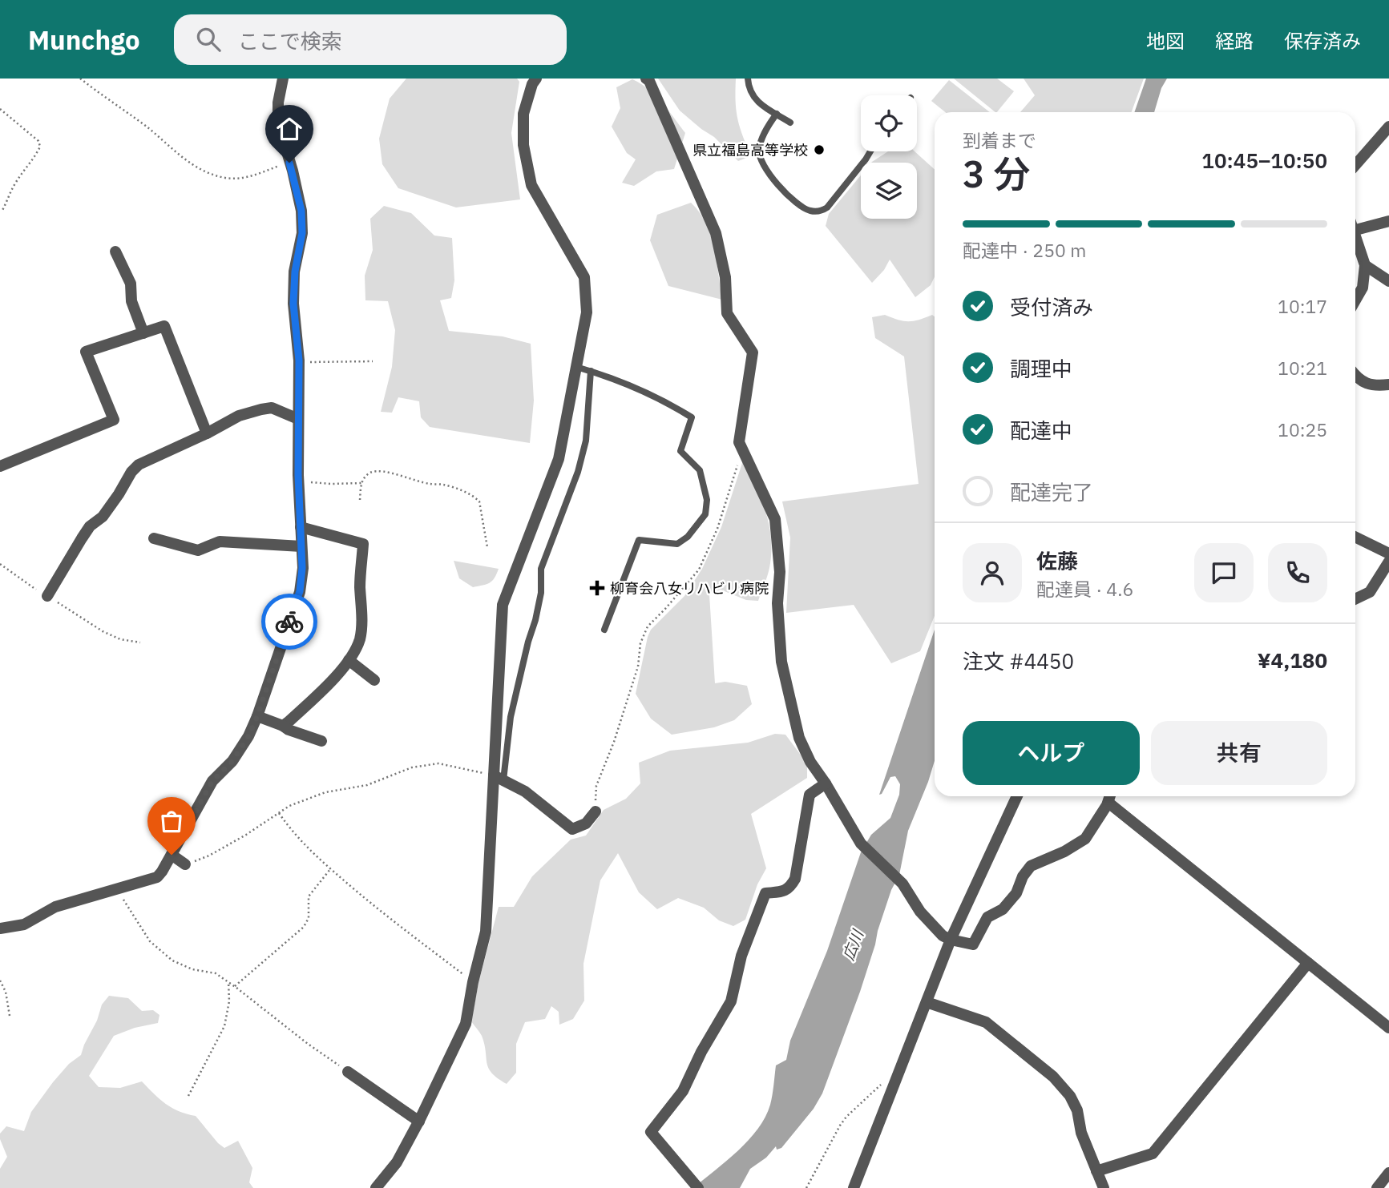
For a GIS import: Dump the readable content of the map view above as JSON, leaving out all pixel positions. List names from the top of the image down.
{
  "water": ["広川"],
  "places": {
    "other": ["県立福島高等学校"],
    "health": ["柳育会八女リハビリ病院"]
  },
  "page": {
    "header": "Munchgo",
    "search": "ここで検索",
    "nav": ["地図", "経路", "保存済み"],
    "heading": ["3 分", "到着まで", "10:45–10:50"],
    "panel": [
      "佐藤",
      "配達員 · 4.6",
      "注文 #4450",
      "¥4,180"
    ],
    "bar": "配達中 · 250 m",
    "list": [
      ["受付済み", "10:17"],
      ["調理中", "10:21"],
      ["配達中", "10:25"],
      "配達完了"
    ],
    "buttons": ["ヘルプ", "共有"]
  }
}
